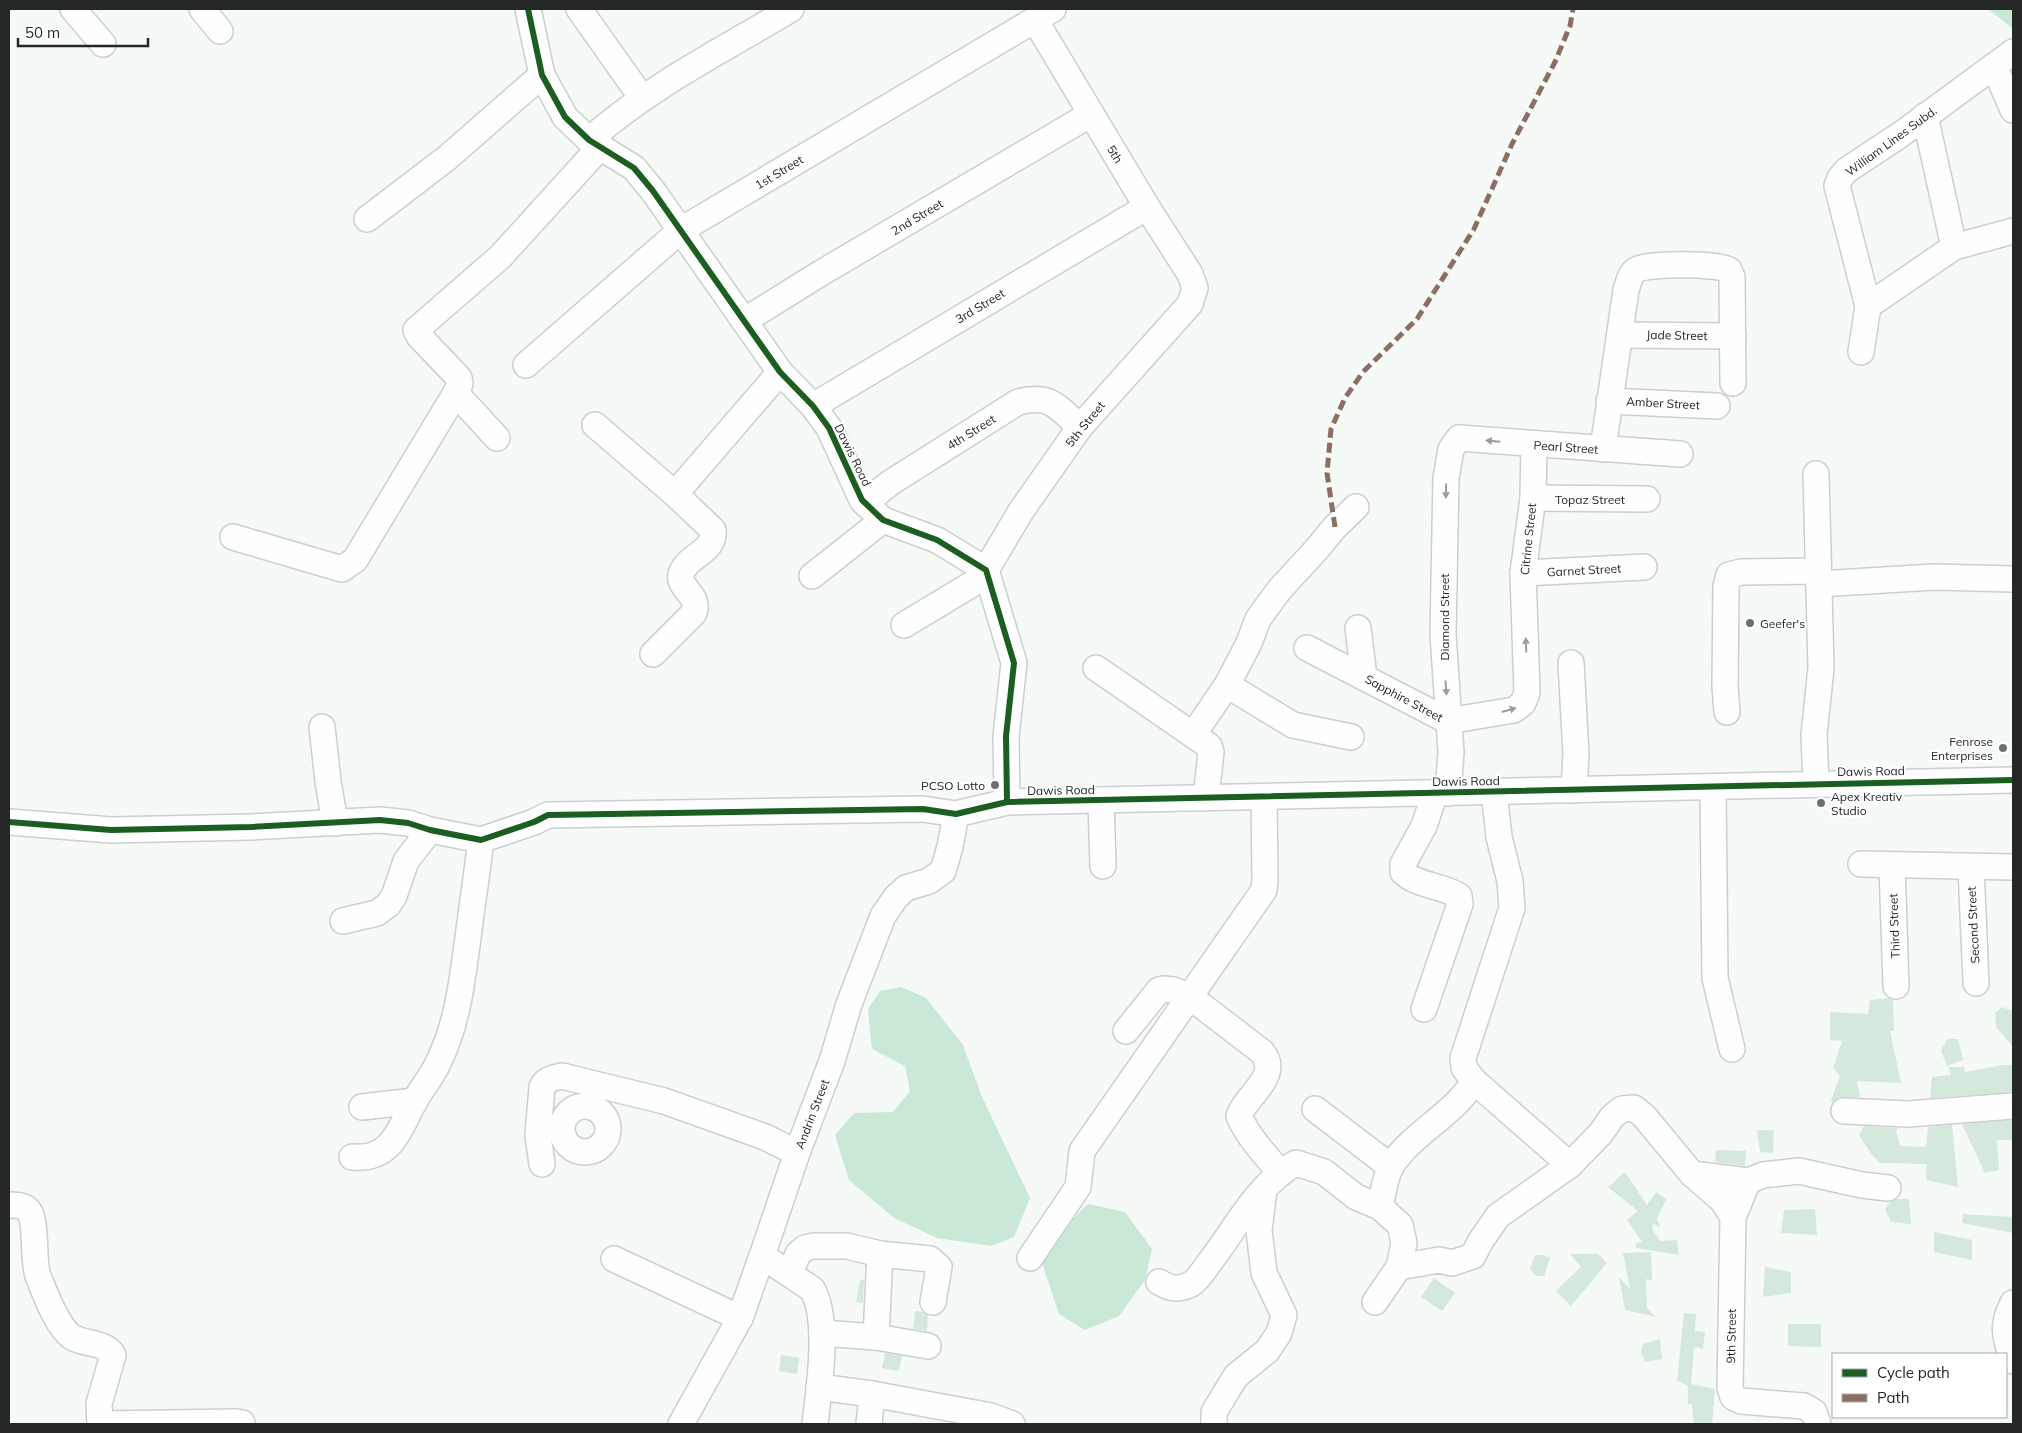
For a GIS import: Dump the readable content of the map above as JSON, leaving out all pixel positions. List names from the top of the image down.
{
  "streets": {
    "street": [
      "William Lines Subd.",
      "5th",
      "1st Street",
      "2nd Street",
      "3rd Street",
      "Jade Street",
      "Amber Street",
      "5th Street",
      "4th Street",
      "Pearl Street",
      "Dawis Road",
      "Topaz Street",
      "Citrine Street",
      "Garnet Street",
      "Diamond Street",
      "Sapphire Street",
      "Second Street",
      "Third Street",
      "Andrin Street",
      "9th Street"
    ]
  },
  "crossings": [
    ["5th", "1st Street"],
    ["5th", "2nd Street"],
    ["5th", "3rd Street"],
    ["5th", "5th Street"],
    ["1st Street", "Dawis Road"],
    ["2nd Street", "Dawis Road"],
    ["3rd Street", "Dawis Road"],
    ["5th Street", "4th Street"],
    ["5th Street", "Dawis Road"],
    ["4th Street", "Dawis Road"],
    ["Pearl Street", "Citrine Street"],
    ["Pearl Street", "Diamond Street"],
    ["Dawis Road", "Diamond Street"],
    ["Dawis Road", "Andrin Street"],
    ["Topaz Street", "Citrine Street"],
    ["Citrine Street", "Garnet Street"],
    ["Citrine Street", "Sapphire Street"],
    ["Diamond Street", "Sapphire Street"]
  ],
  "places": [
    "Geefer's",
    "Fenrose Enterprises",
    "PCSO Lotto",
    "Apex Kreativ Studio"
  ],
  "legend": ["Cycle path", "Path"],
  "scale_bar": "50 m"
}
